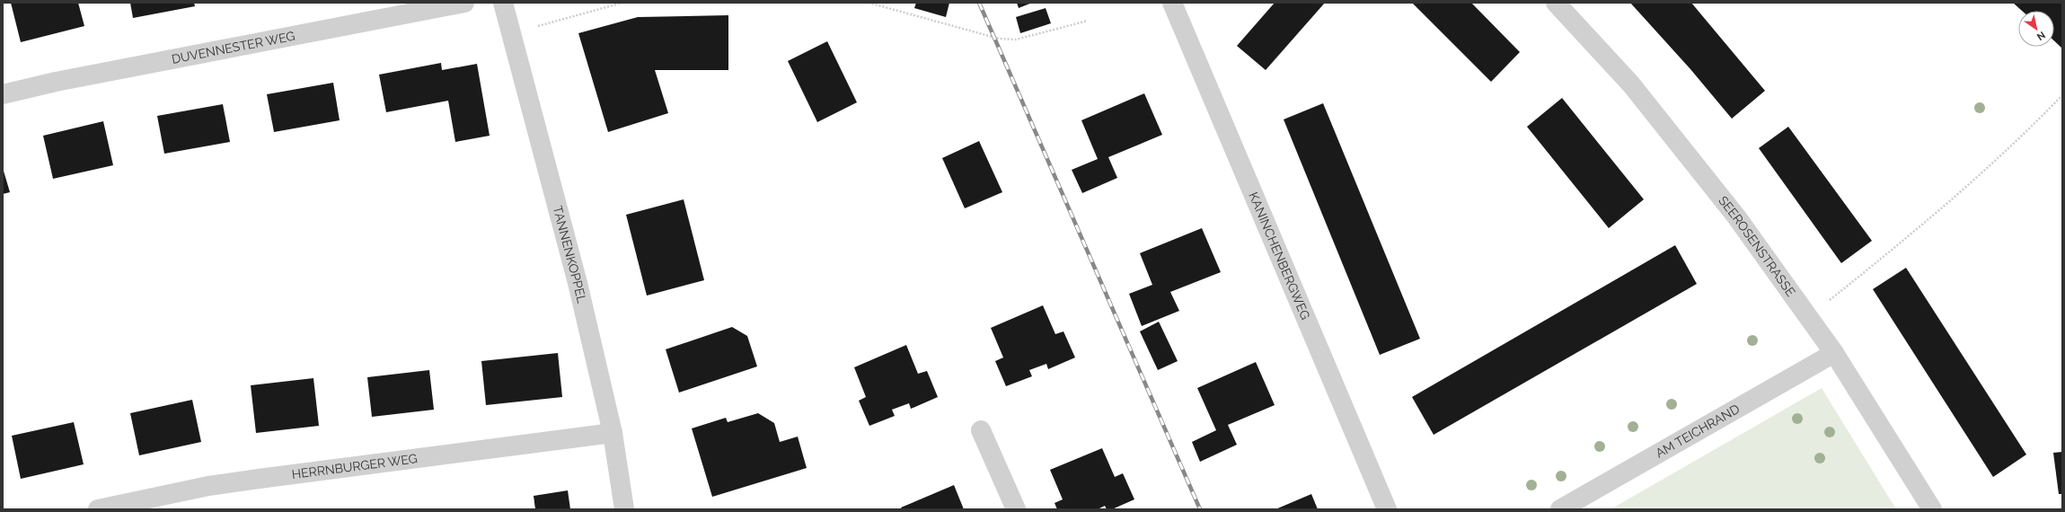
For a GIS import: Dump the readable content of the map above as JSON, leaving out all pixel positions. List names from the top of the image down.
{
  "streets": {
    "street": [
      "DUVENNESTER WEG",
      "SEEROSENSTRASSE",
      "TANNENKOPPEL",
      "KANINCHENBERGWEG",
      "AM TEICHRAND",
      "HERRNBURGER WEG"
    ]
  },
  "crossings": [
    ["SEEROSENSTRASSE", "AM TEICHRAND"],
    ["TANNENKOPPEL", "HERRNBURGER WEG"]
  ],
  "north": "bottom right"
}
